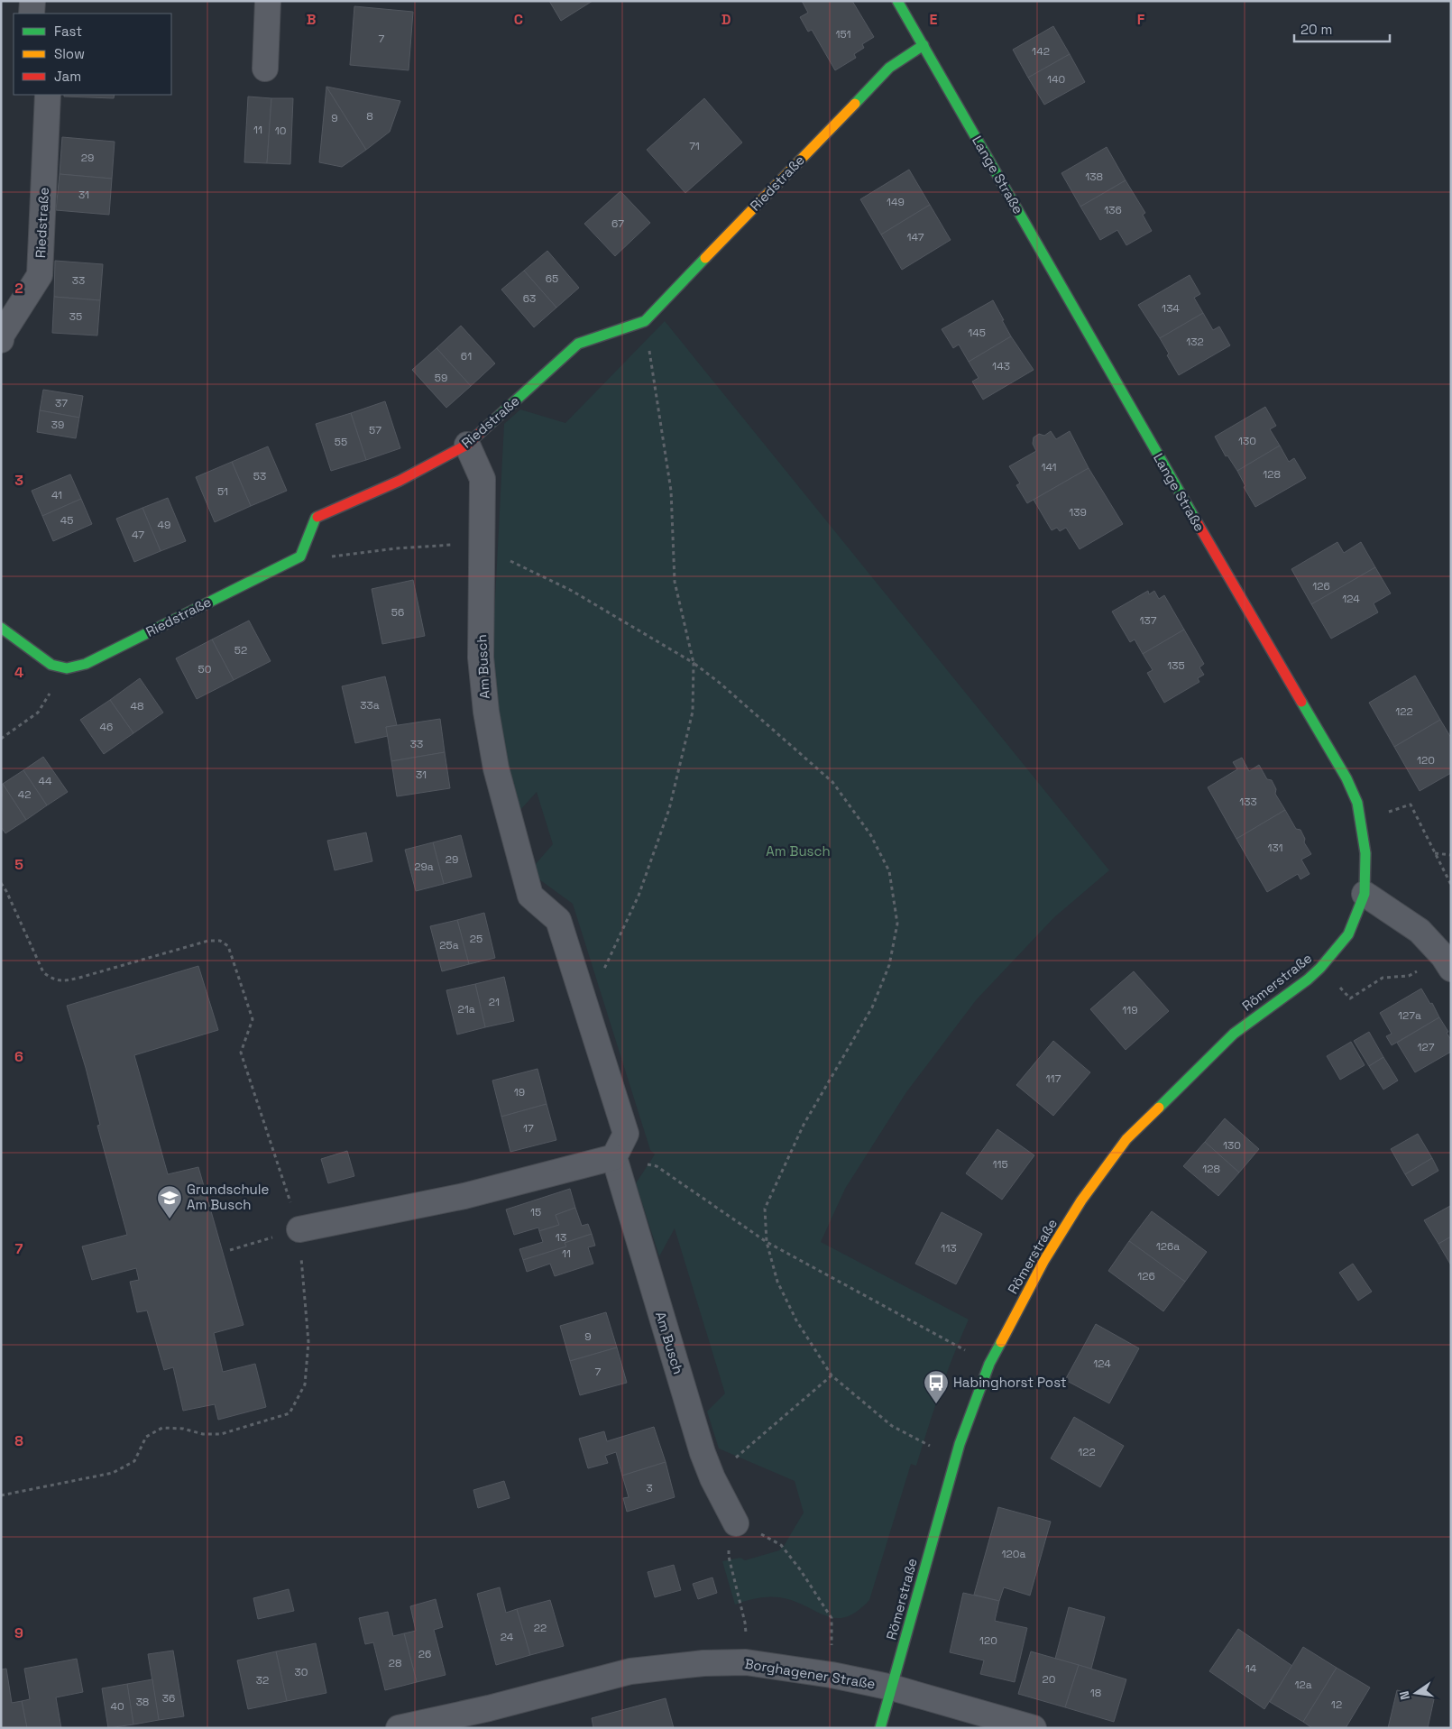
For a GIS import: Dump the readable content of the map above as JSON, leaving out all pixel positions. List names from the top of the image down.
{
  "streets": {
    "main road": ["Lange Straße", "Riedstraße", "Römerstraße"],
    "street": ["Am Busch", "Borghagener Straße"]
  },
  "crossings": [
    ["Lange Straße", "Riedstraße"],
    ["Lange Straße", "Römerstraße"],
    ["Riedstraße", "Am Busch"],
    ["Römerstraße", "Borghagener Straße"]
  ],
  "parks": ["Am Busch"],
  "places": {
    "school or university": ["Grundschule Am Busch"],
    "bus stop": ["Habinghorst Post"]
  },
  "house_numbers": [
    "151",
    "7",
    "142",
    "140",
    "8",
    "9",
    "11",
    "10",
    "71",
    "29",
    "138",
    "31",
    "149",
    "136",
    "67",
    "147",
    "65",
    "33",
    "63",
    "134",
    "35",
    "145",
    "132",
    "61",
    "143",
    "59",
    "37",
    "39",
    "57",
    "130",
    "55",
    "141",
    "128",
    "53",
    "51",
    "41",
    "139",
    "45",
    "49",
    "47",
    "126",
    "124",
    "56",
    "137",
    "52",
    "135",
    "50",
    "33a",
    "48",
    "122",
    "46",
    "33",
    "120",
    "31",
    "44",
    "42",
    "133",
    "131",
    "29",
    "29a",
    "25",
    "25a",
    "21",
    "21a",
    "119",
    "127a",
    "127",
    "117",
    "19",
    "17",
    "130",
    "115",
    "128",
    "15",
    "13",
    "126a",
    "113",
    "11",
    "126",
    "9",
    "124",
    "7",
    "122",
    "3",
    "120a",
    "22",
    "24",
    "120",
    "26",
    "28",
    "14",
    "30",
    "20",
    "32",
    "12a",
    "18",
    "36",
    "38",
    "12",
    "40"
  ],
  "legend": ["Fast", "Slow", "Jam"],
  "scale_bar": "20 m",
  "north": "left",
  "grid": {
    "columns": [
      "B",
      "C",
      "D",
      "E",
      "F"
    ],
    "rows": [
      "2",
      "3",
      "4",
      "5",
      "6",
      "7",
      "8",
      "9"
    ]
  }
}
